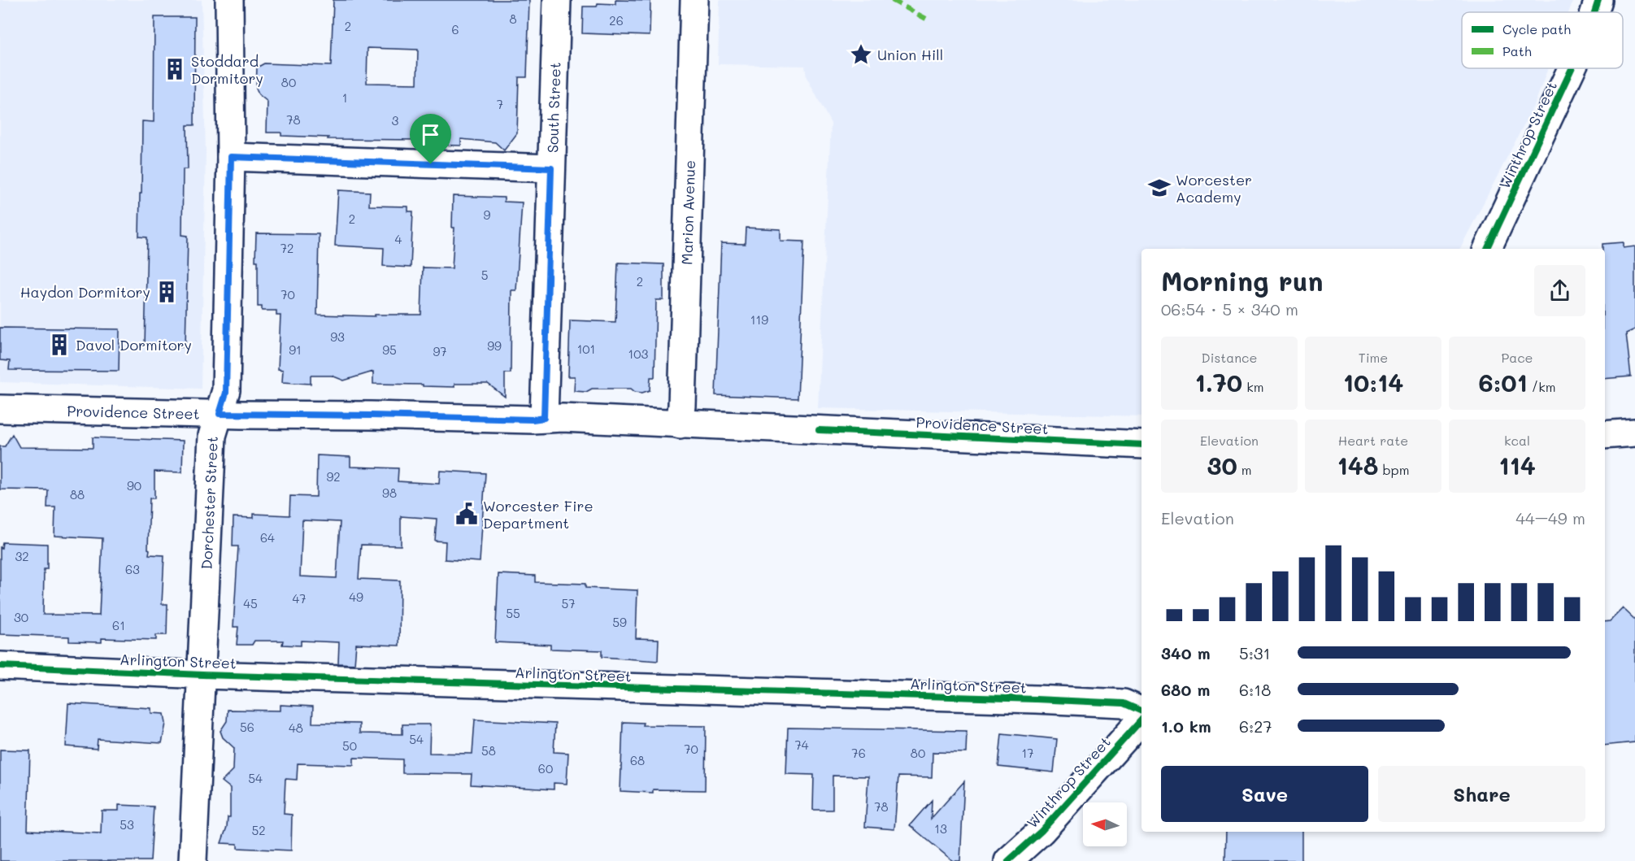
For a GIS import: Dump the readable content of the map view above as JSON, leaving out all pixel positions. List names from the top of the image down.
{
  "streets": {
    "street": [
      "South Street",
      "Winthrop Street",
      "Marion Avenue",
      "Providence Street",
      "Dorchester Street",
      "Arlington Street"
    ]
  },
  "crossings": [
    ["South Street", "Providence Street"],
    ["Marion Avenue", "Providence Street"],
    ["Providence Street", "Dorchester Street"],
    ["Dorchester Street", "Arlington Street"]
  ],
  "places": {
    "place": ["Union Hill"],
    "building": ["Stoddard Dormitory", "Haydon Dormitory", "Davol Dormitory"],
    "school or university": ["Worcester Academy"],
    "public building": ["Worcester Fire Department"]
  },
  "house_numbers": [
    "8",
    "26",
    "2",
    "6",
    "80",
    "1",
    "7",
    "78",
    "3",
    "9",
    "2",
    "4",
    "72",
    "5",
    "2",
    "70",
    "119",
    "93",
    "99",
    "101",
    "91",
    "95",
    "97",
    "103",
    "92",
    "90",
    "98",
    "88",
    "64",
    "32",
    "63",
    "49",
    "47",
    "45",
    "57",
    "55",
    "30",
    "59",
    "61",
    "56",
    "48",
    "54",
    "74",
    "50",
    "70",
    "58",
    "76",
    "80",
    "17",
    "68",
    "60",
    "54",
    "78",
    "53",
    "13",
    "52"
  ],
  "legend": ["Cycle path", "Path"],
  "north": "left",
  "page": {
    "heading": ["Morning run", "06:54 · 5 × 340 m"],
    "stats": [
      ["Distance", "1.70 km"],
      ["Time", "10:14"],
      ["Pace", "6:01 /km"],
      ["Elevation", "30 m"],
      ["Heart rate", "148 bpm"],
      ["kcal", "114"]
    ],
    "chart": ["Elevation", "44–49 m"],
    "list": [
      {
        "name": "340 m",
        "note": "5:31"
      },
      {
        "name": "680 m",
        "note": "6:18"
      },
      {
        "name": "1.0 km",
        "note": "6:27"
      }
    ],
    "buttons": ["Save", "Share"]
  }
}
